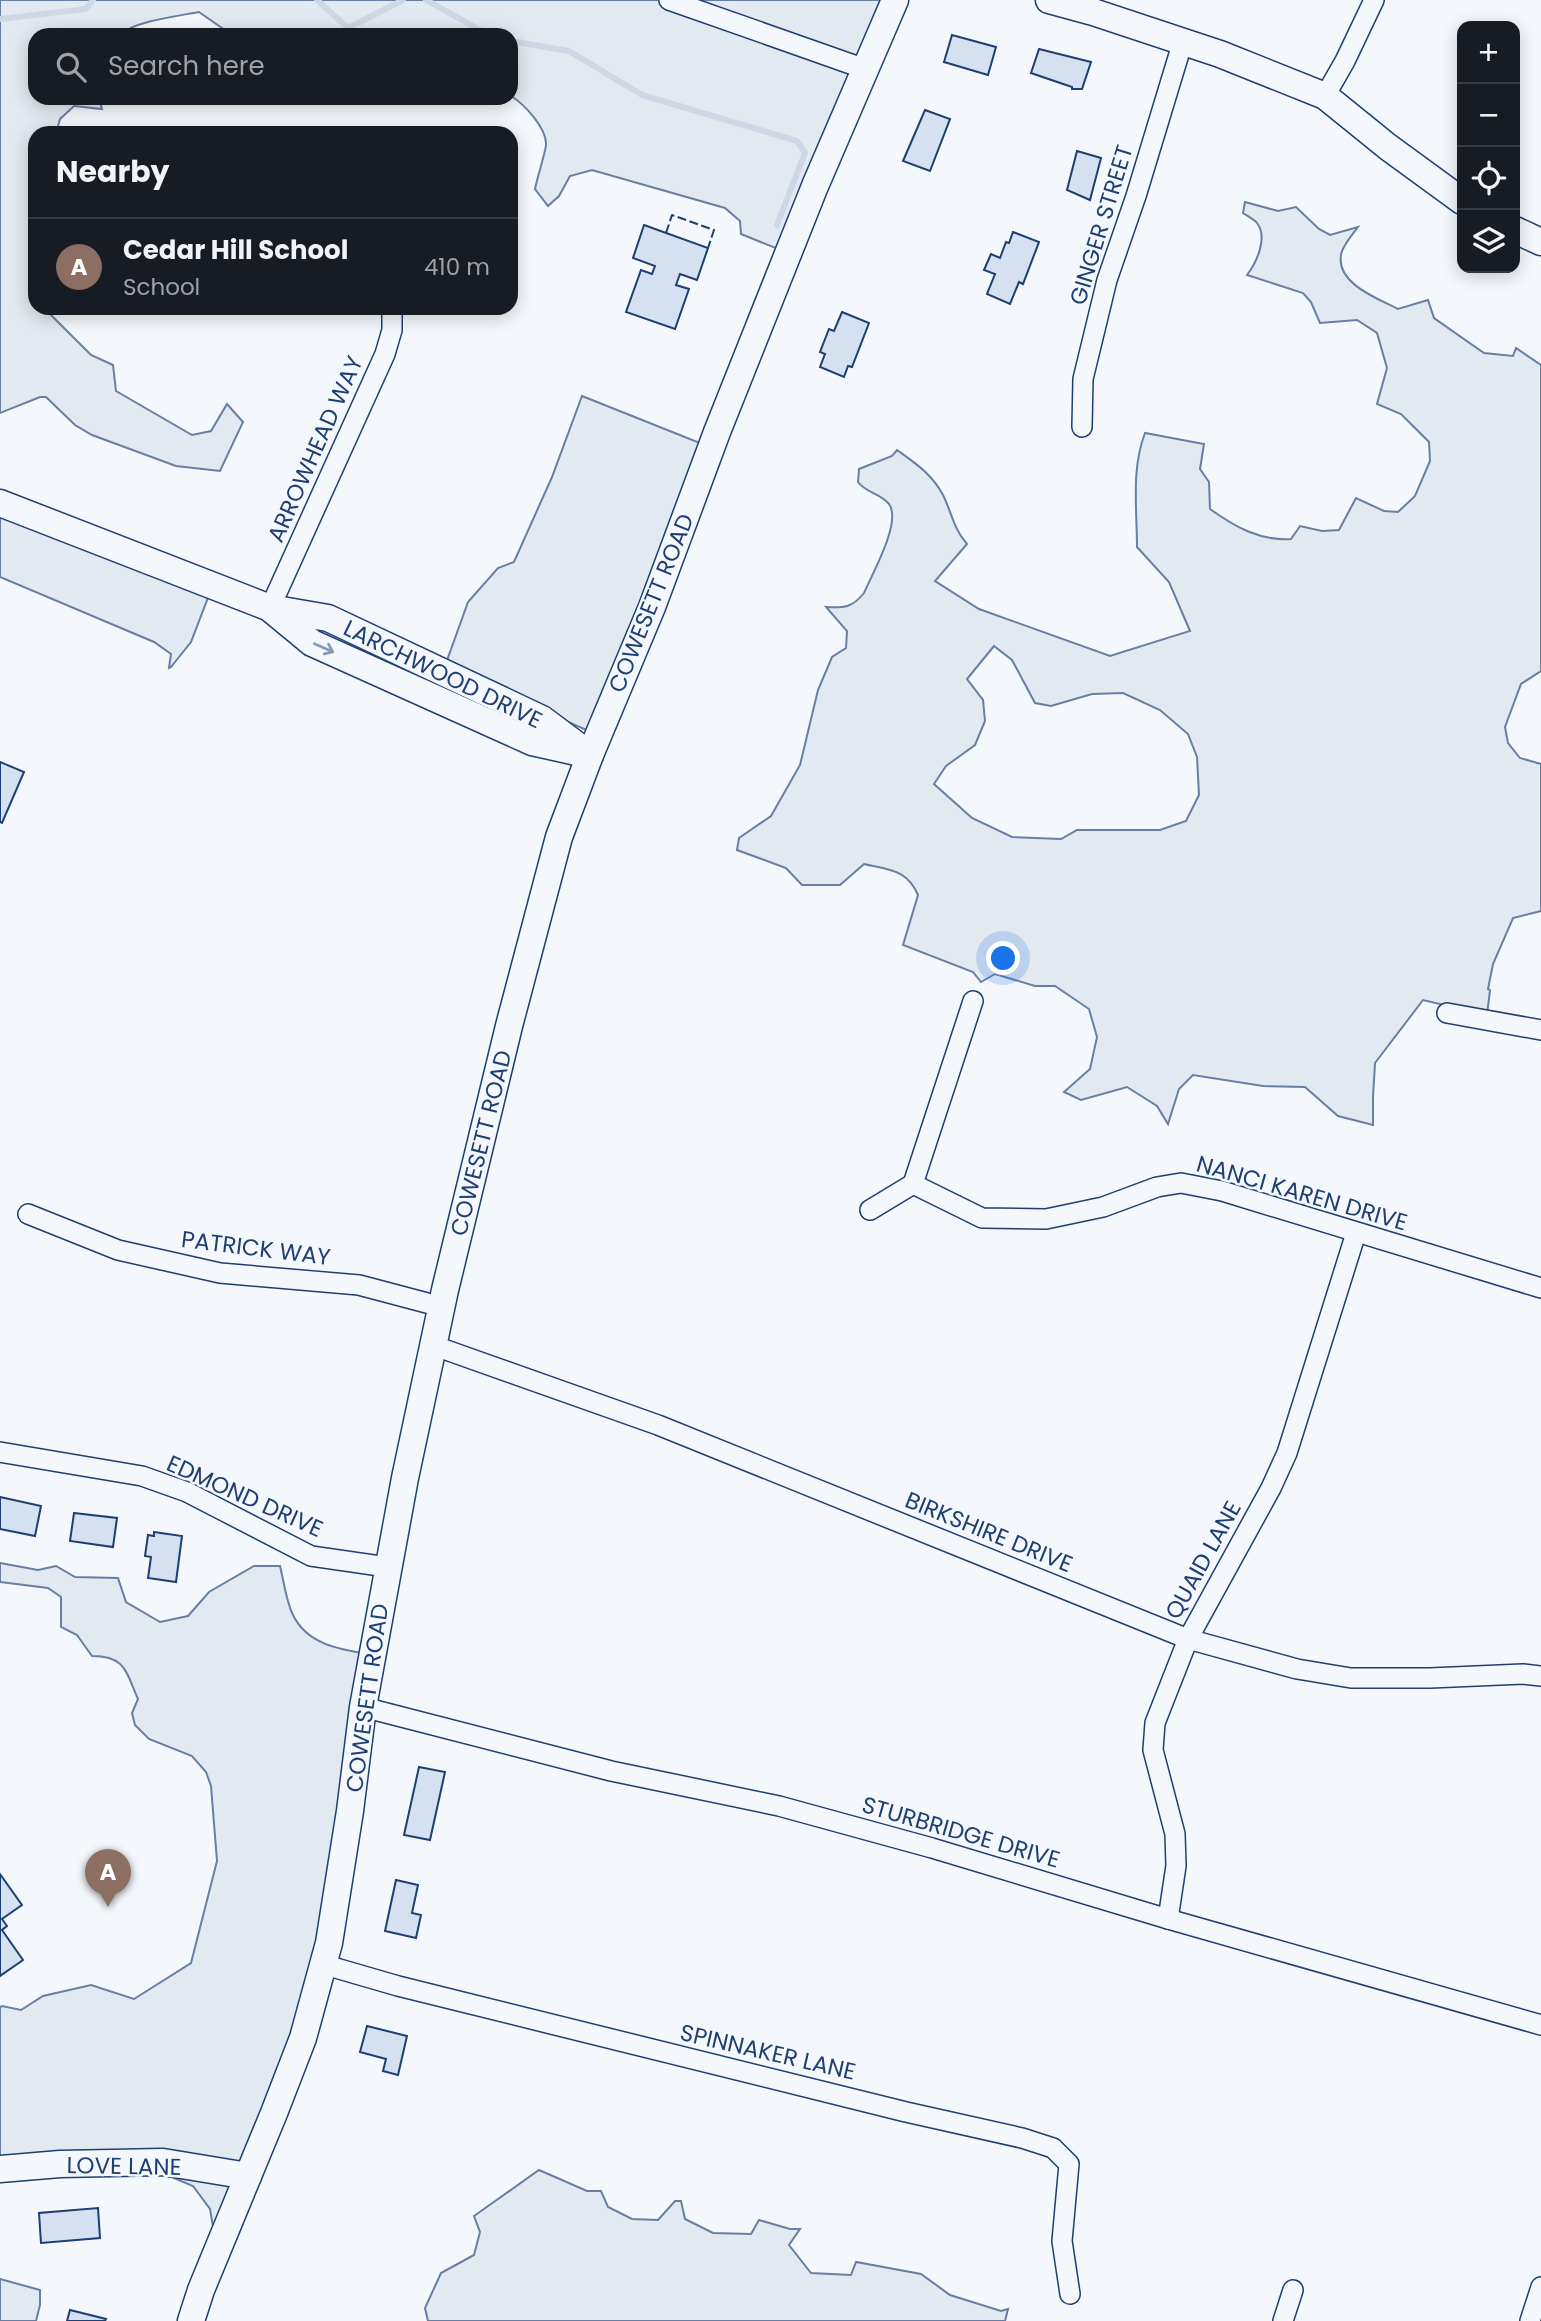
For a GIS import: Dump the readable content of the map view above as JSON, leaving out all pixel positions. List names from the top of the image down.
{
  "streets": {
    "main road": ["COWESETT ROAD", "LARCHWOOD DRIVE", "LOVE LANE"],
    "street": [
      "GINGER STREET",
      "ARROWHEAD WAY",
      "NANCI KAREN DRIVE",
      "PATRICK WAY",
      "EDMOND DRIVE",
      "BIRKSHIRE DRIVE",
      "QUAID LANE",
      "STURBRIDGE DRIVE",
      "SPINNAKER LANE"
    ]
  },
  "crossings": [
    ["ARROWHEAD WAY", "LARCHWOOD DRIVE"],
    ["COWESETT ROAD", "LARCHWOOD DRIVE"],
    ["COWESETT ROAD", "PATRICK WAY"],
    ["COWESETT ROAD", "EDMOND DRIVE"],
    ["COWESETT ROAD", "BIRKSHIRE DRIVE"],
    ["COWESETT ROAD", "STURBRIDGE DRIVE"],
    ["COWESETT ROAD", "SPINNAKER LANE"],
    ["COWESETT ROAD", "LOVE LANE"],
    ["NANCI KAREN DRIVE", "QUAID LANE"],
    ["BIRKSHIRE DRIVE", "QUAID LANE"],
    ["QUAID LANE", "STURBRIDGE DRIVE"]
  ],
  "page": {
    "map_buttons": ["+", "−"],
    "search": "Search here",
    "heading": "Nearby",
    "list": [
      {
        "mark": "A",
        "name": "Cedar Hill School",
        "note": "School",
        "value": "410 m"
      }
    ],
    "pins": "A"
  }
}
